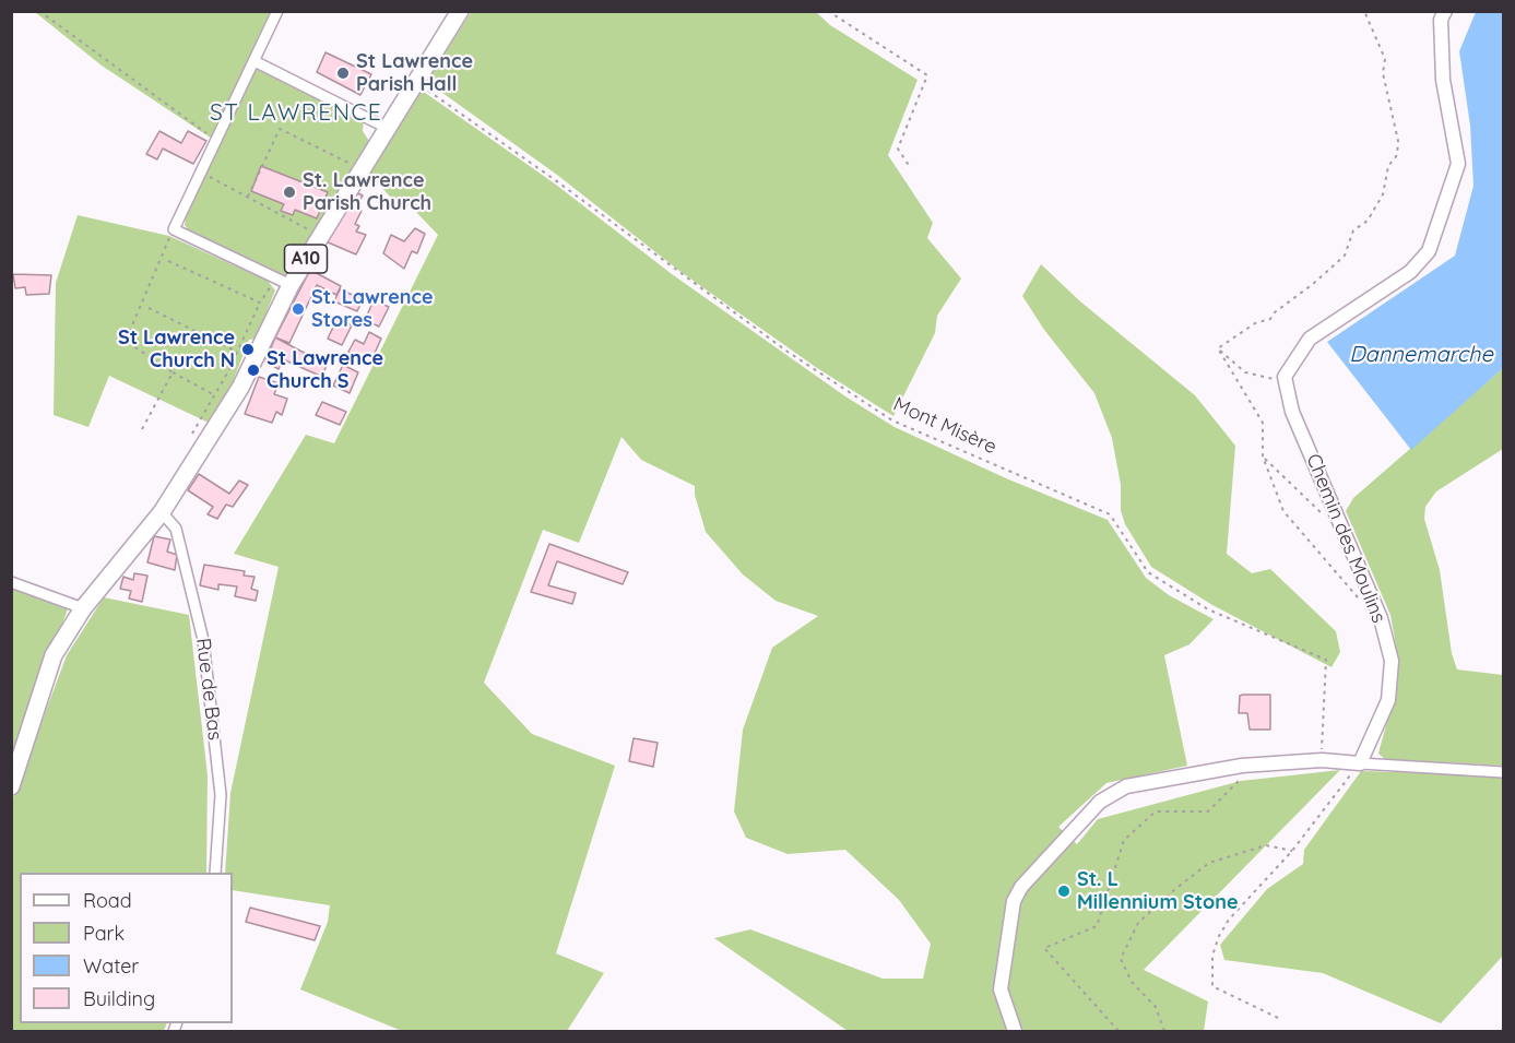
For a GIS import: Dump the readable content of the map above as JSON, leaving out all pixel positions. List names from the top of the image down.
{
  "streets": {
    "main road": ["A10"],
    "street": ["Chemin des Moulins", "Rue de Bas"],
    "path": ["Mont Misère"]
  },
  "crossings": [
    ["A10", "Mont Misère"],
    ["A10", "Rue de Bas"]
  ],
  "districts": ["ST LAWRENCE"],
  "water": ["Dannemarche"],
  "places": [
    "St Lawrence Parish Hall",
    "St. Lawrence Parish Church",
    "St. Lawrence Stores",
    "St Lawrence Church N",
    "St Lawrence Church S",
    "St. L Millennium Stone"
  ],
  "legend": [
    "Road",
    "Park",
    "Water",
    "Building"
  ]
}
